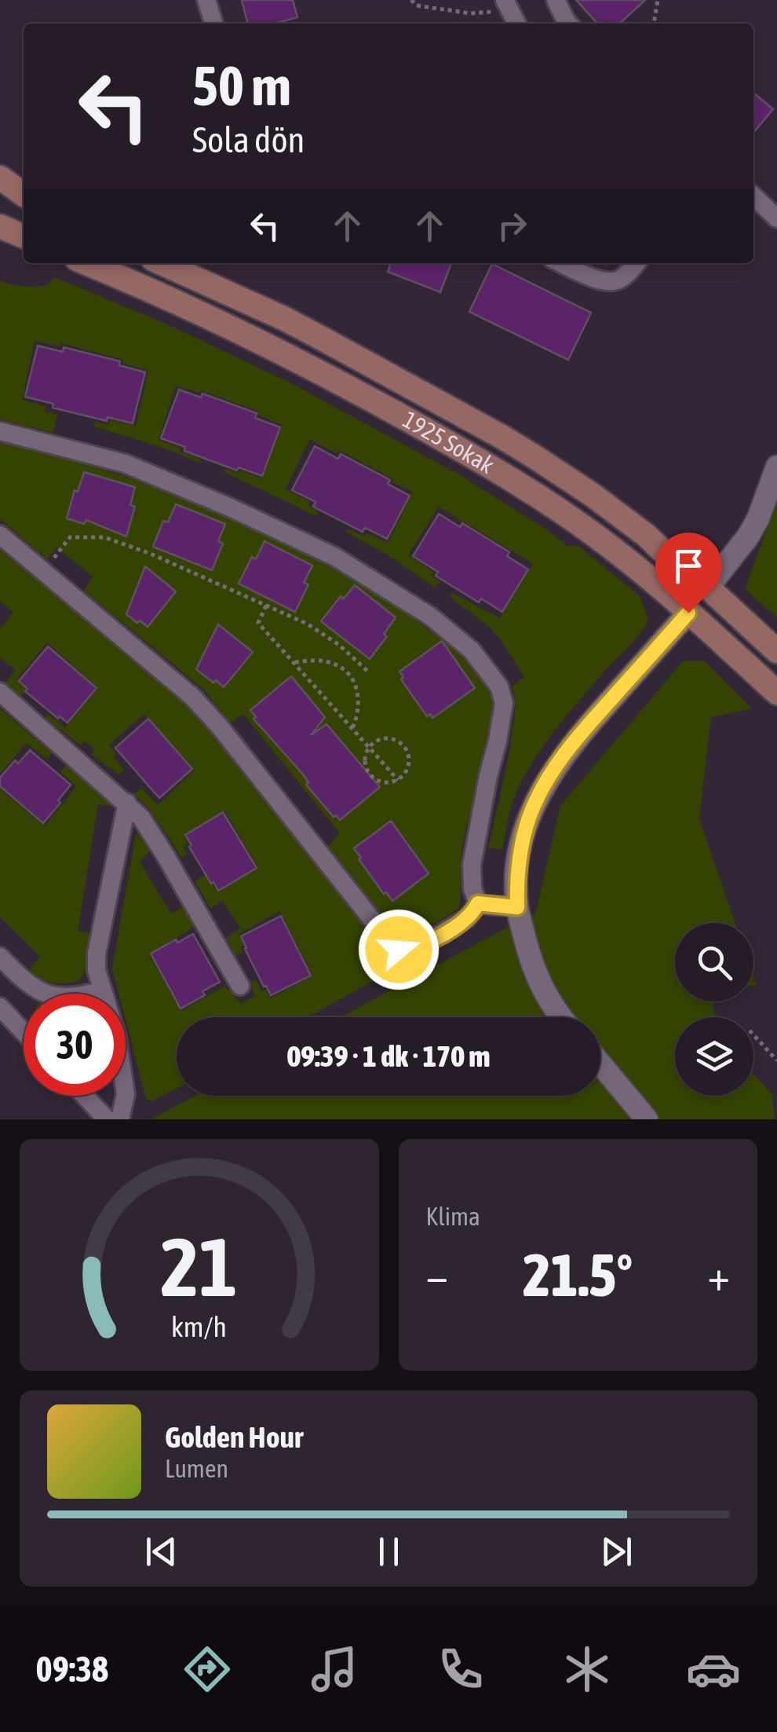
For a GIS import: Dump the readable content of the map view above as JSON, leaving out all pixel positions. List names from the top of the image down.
{
  "streets": {
    "main road": ["1925 Sokak"]
  },
  "page": {
    "turn": ["50 m", "Sola dön"],
    "limit": "30",
    "trip": "09:39 · 1 dk · 170 m",
    "tile": "Klima",
    "heat": ["−", "21.5°", "+"],
    "song": ["Golden Hour", "Lumen"],
    "tabs": "09:38",
    "gauge": ["21", "km/h"]
  }
}
